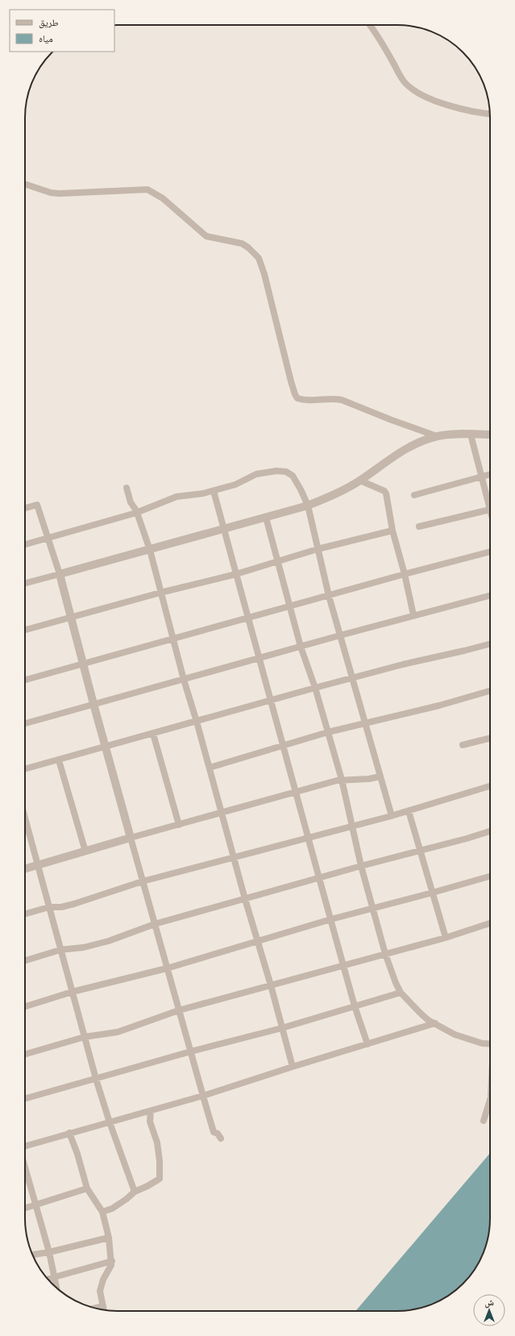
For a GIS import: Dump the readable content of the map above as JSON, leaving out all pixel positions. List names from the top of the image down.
{
  "legend": ["طريق", "مياه"],
  "north": "top"
}
